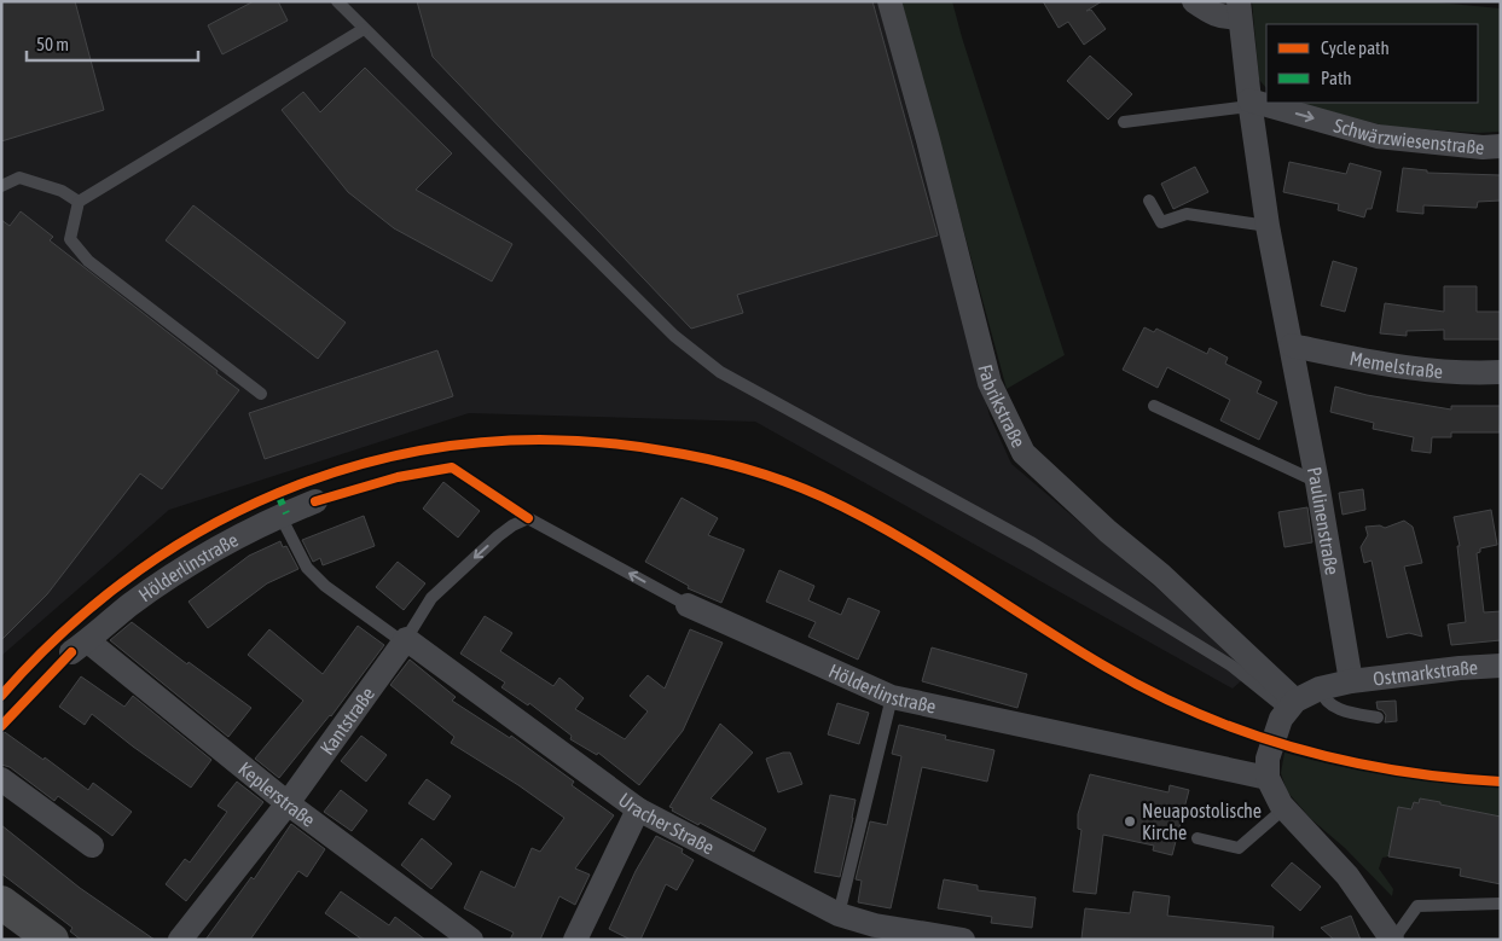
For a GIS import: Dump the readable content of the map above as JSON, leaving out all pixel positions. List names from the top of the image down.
{
  "streets": {
    "street": [
      "Schwärzwiesenstraße",
      "Memelstraße",
      "Fabrikstraße",
      "Paulinenstraße",
      "Hölderlinstraße",
      "Ostmarkstraße",
      "Kantstraße",
      "Keplerstraße",
      "Uracher Straße"
    ]
  },
  "crossings": [
    ["Schwärzwiesenstraße", "Paulinenstraße"],
    ["Memelstraße", "Paulinenstraße"],
    ["Paulinenstraße", "Ostmarkstraße"],
    ["Hölderlinstraße", "Kantstraße"],
    ["Hölderlinstraße", "Keplerstraße"],
    ["Kantstraße", "Keplerstraße"],
    ["Kantstraße", "Uracher Straße"]
  ],
  "one_way": ["Schwärzwiesenstraße"],
  "places": ["Neuapostolische Kirche"],
  "legend": ["Cycle path", "Path"],
  "scale_bar": "50 m"
}
